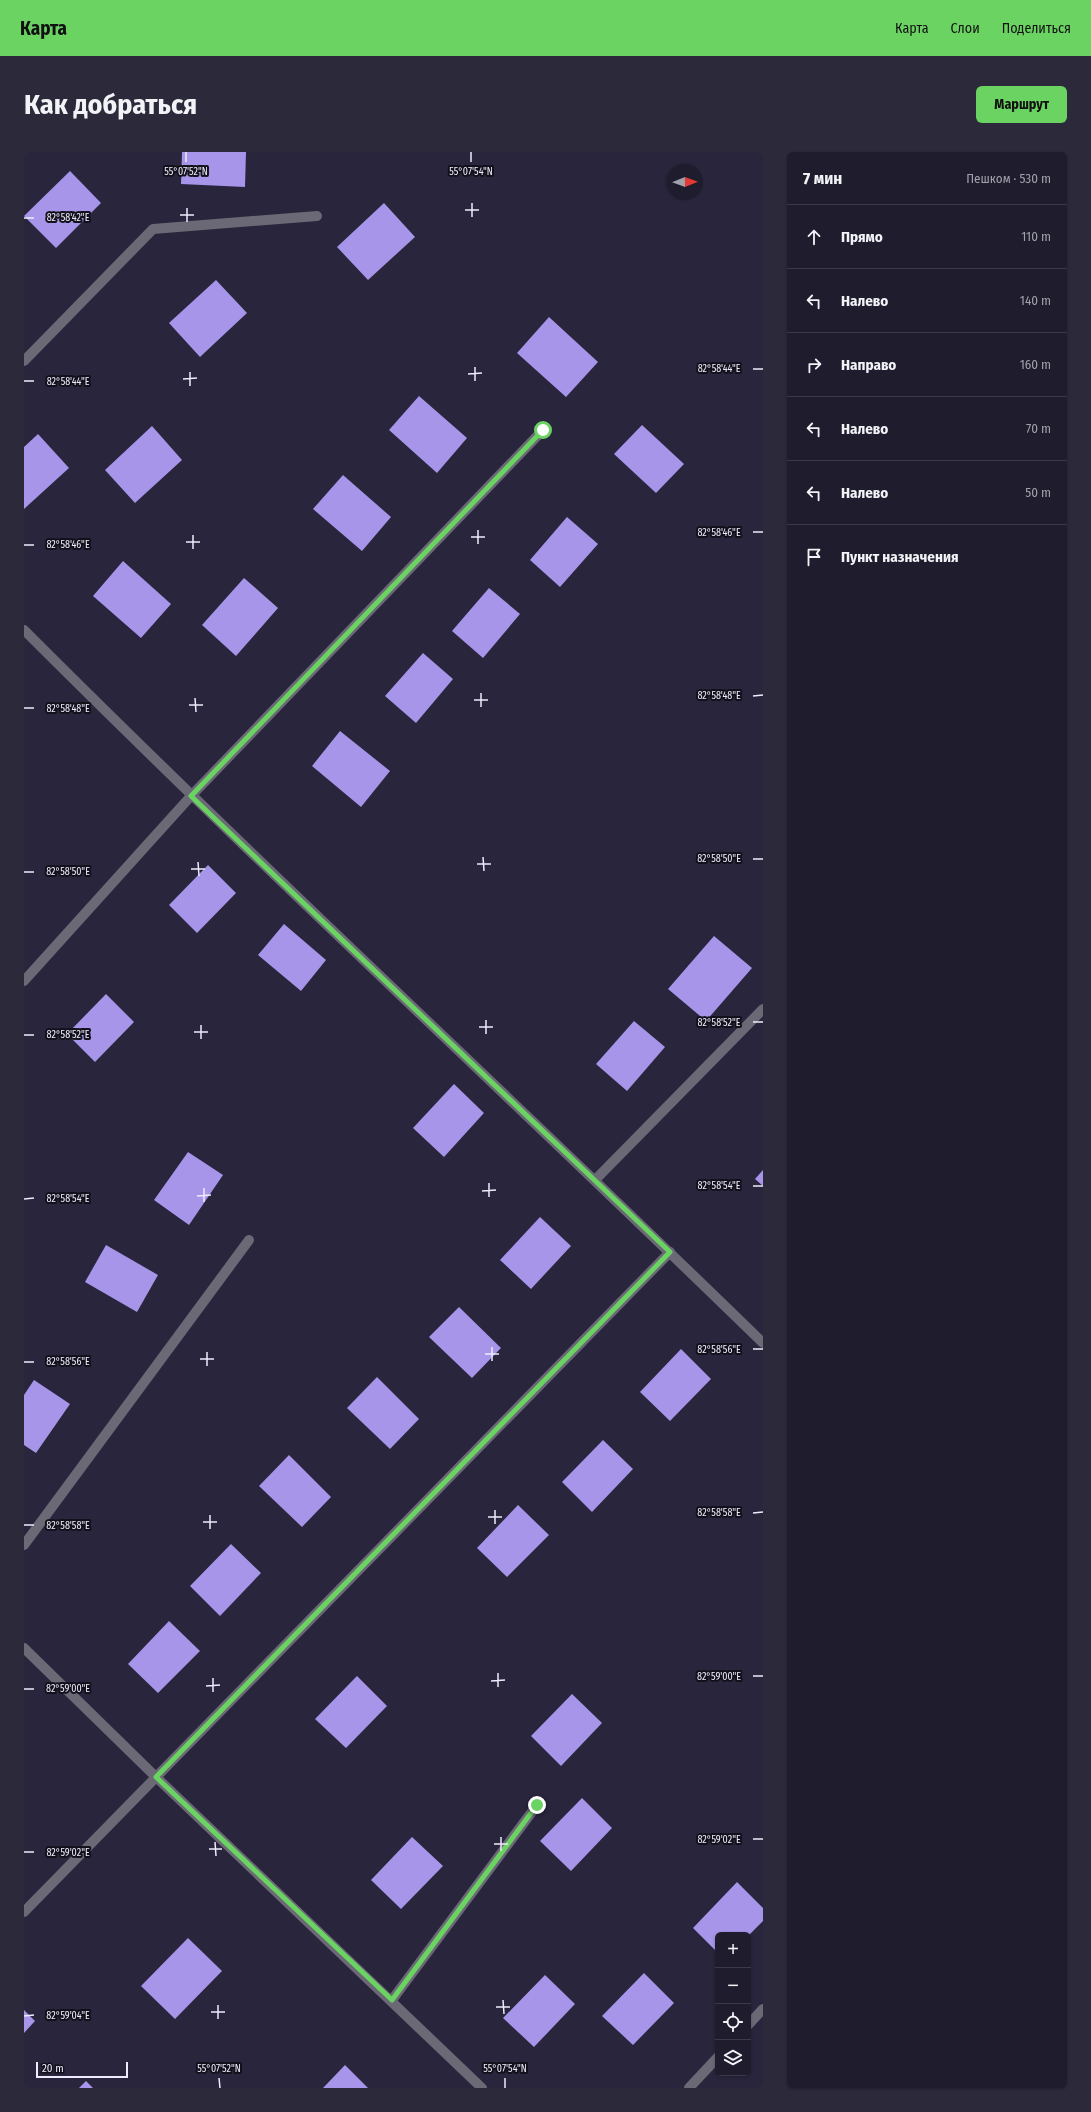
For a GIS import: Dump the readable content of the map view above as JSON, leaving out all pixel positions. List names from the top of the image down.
{
  "scale_bar": "20 m",
  "north": "right",
  "page": {
    "header": "Карта",
    "nav": ["Карта", "Слои", "Поделиться"],
    "buttons": "Маршрут",
    "title": "Как добраться",
    "heading": ["7 мин", "Пешком · 530 m"],
    "list": [
      ["Прямо", "110 m"],
      ["Налево", "140 m"],
      ["Направо", "160 m"],
      ["Налево", "70 m"],
      ["Налево", "50 m"],
      "Пункт назначения"
    ],
    "map_buttons": ["+", "−"],
    "scale": "20 m"
  },
  "coordinates": [
    "55°07'52\"N",
    "55°07'54\"N",
    "82°58'42\"E",
    "82°58'44\"E",
    "82°58'46\"E",
    "82°58'48\"E",
    "82°58'50\"E",
    "82°58'52\"E",
    "82°58'54\"E",
    "82°58'56\"E",
    "82°58'58\"E",
    "82°59'00\"E",
    "82°59'02\"E",
    "82°59'04\"E"
  ]
}
